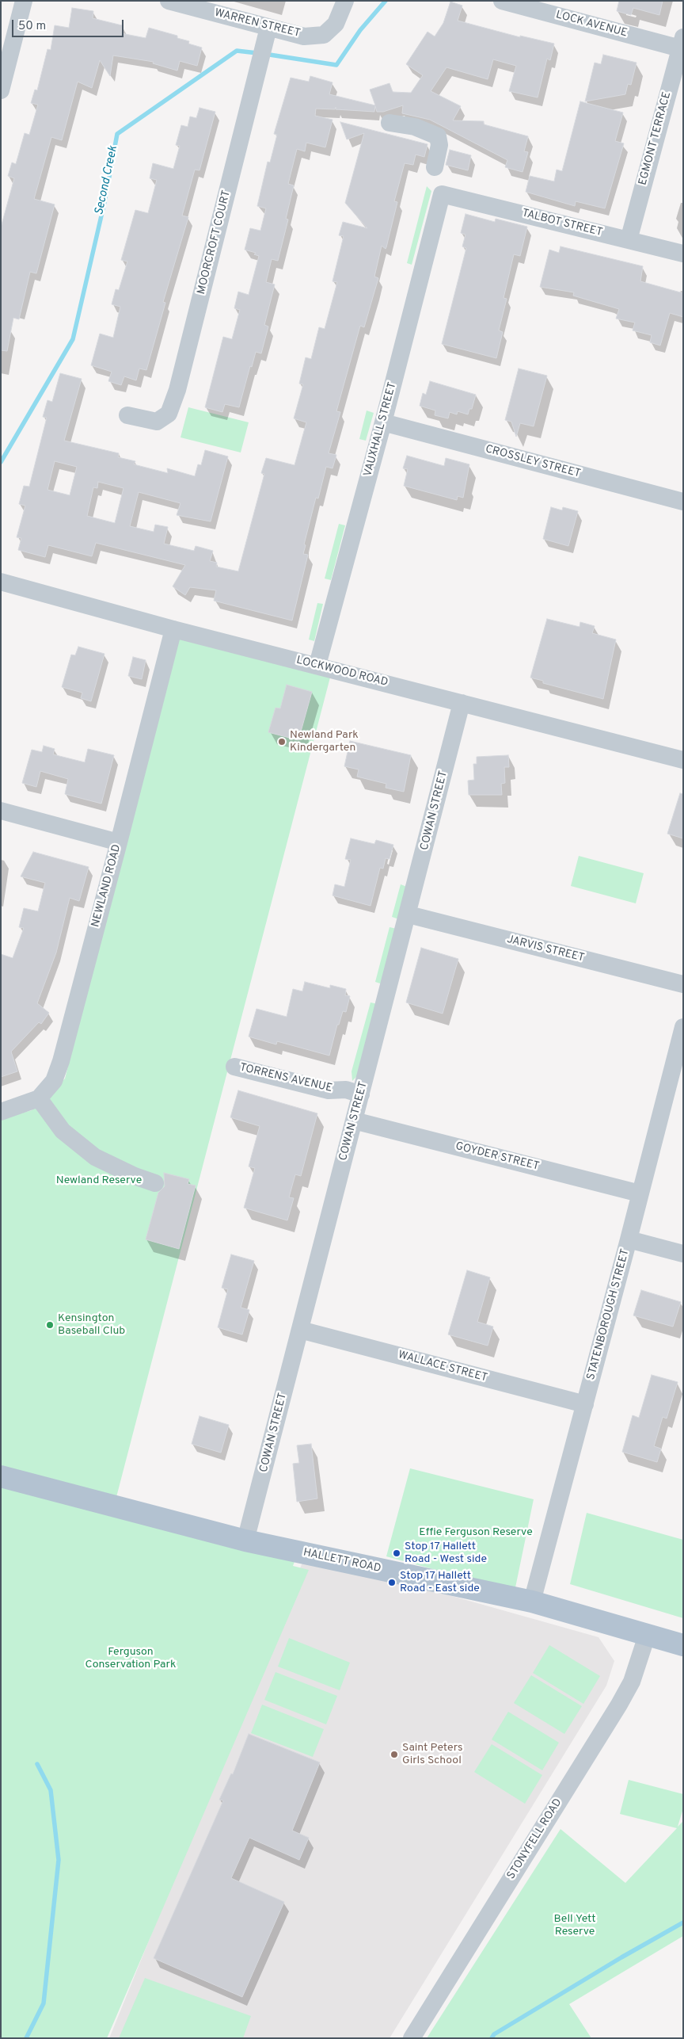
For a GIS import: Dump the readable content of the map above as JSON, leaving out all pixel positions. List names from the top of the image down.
{
  "streets": {
    "main road": ["HALLETT ROAD"],
    "street": [
      "WARREN STREET",
      "LOCK AVENUE",
      "EGMONT TERRACE",
      "TALBOT STREET",
      "MOORCROFT COURT",
      "VAUXHALL STREET",
      "CROSSLEY STREET",
      "LOCKWOOD ROAD",
      "COWAN STREET",
      "NEWLAND ROAD",
      "JARVIS STREET",
      "TORRENS AVENUE",
      "GOYDER STREET",
      "STATENBOROUGH STREET",
      "WALLACE STREET",
      "STONYFELL ROAD"
    ]
  },
  "crossings": [
    ["WARREN STREET", "MOORCROFT COURT"],
    ["LOCK AVENUE", "EGMONT TERRACE"],
    ["EGMONT TERRACE", "TALBOT STREET"],
    ["TALBOT STREET", "VAUXHALL STREET"],
    ["VAUXHALL STREET", "CROSSLEY STREET"],
    ["VAUXHALL STREET", "LOCKWOOD ROAD"],
    ["LOCKWOOD ROAD", "COWAN STREET"],
    ["LOCKWOOD ROAD", "NEWLAND ROAD"],
    ["COWAN STREET", "JARVIS STREET"],
    ["COWAN STREET", "TORRENS AVENUE"],
    ["COWAN STREET", "GOYDER STREET"],
    ["COWAN STREET", "WALLACE STREET"],
    ["COWAN STREET", "HALLETT ROAD"],
    ["GOYDER STREET", "STATENBOROUGH STREET"],
    ["STATENBOROUGH STREET", "WALLACE STREET"],
    ["STATENBOROUGH STREET", "HALLETT ROAD"],
    ["HALLETT ROAD", "STONYFELL ROAD"]
  ],
  "water": ["Second Creek"],
  "parks": [
    "Newland Reserve",
    "Effie Ferguson Reserve",
    "Ferguson Conservation Park",
    "Bell Yett Reserve"
  ],
  "places": [
    "Newland Park Kindergarten",
    "Kensington Baseball Club",
    "Stop 17 Hallett Road - West side",
    "Stop 17 Hallett Road - East side",
    "Saint Peters Girls School"
  ],
  "scale_bar": "50 m"
}
